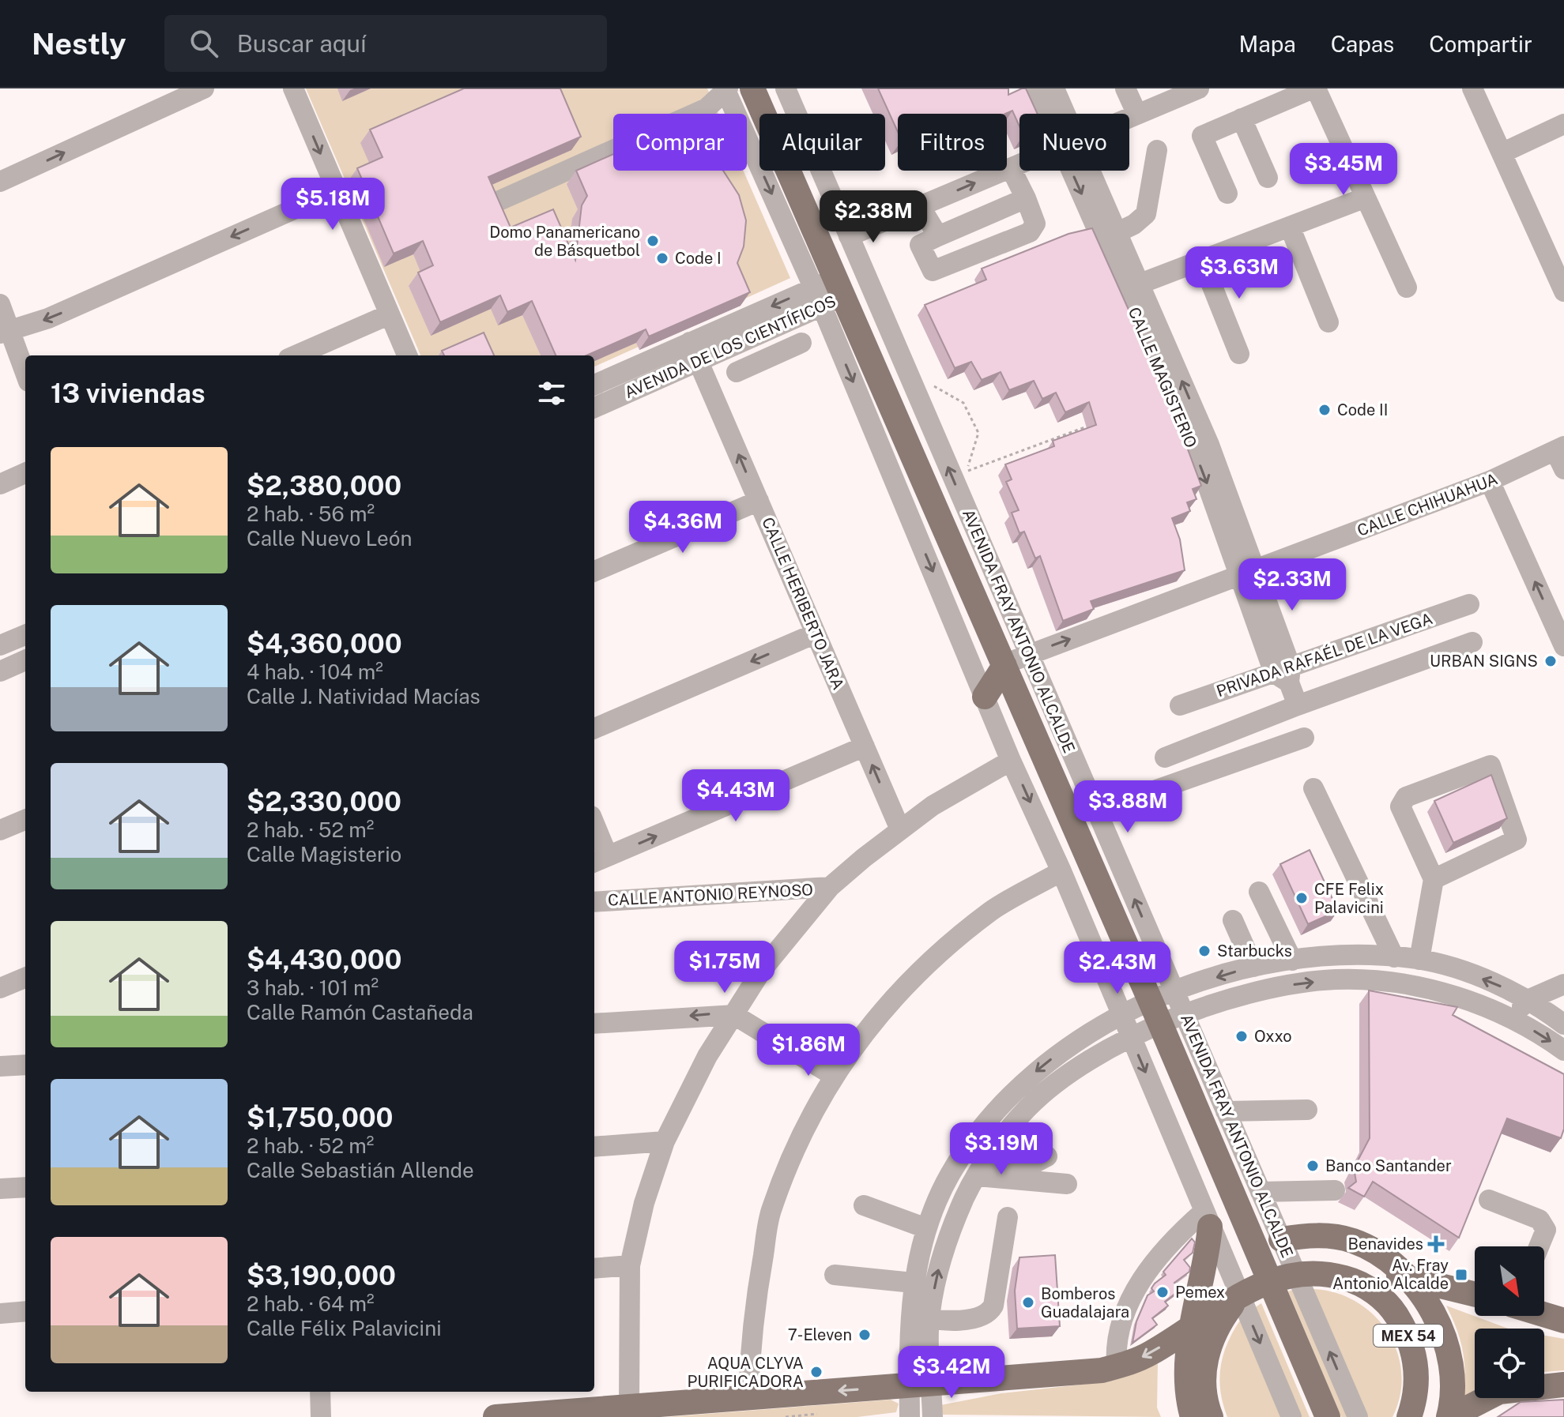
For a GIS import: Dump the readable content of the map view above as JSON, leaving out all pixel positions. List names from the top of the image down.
{
  "streets": {
    "main road": ["AVENIDA FRAY ANTONIO ALCALDE", "MEX 54"],
    "street": [
      "AVENIDA DE LOS CIENTÍFICOS",
      "CALLE MAGISTERIO",
      "CALLE CHIHUAHUA",
      "CALLE HERIBERTO JARA",
      "PRIVADA RAFAÉL DE LA VEGA",
      "CALLE ANTONIO REYNOSO"
    ]
  },
  "crossings": [
    ["AVENIDA DE LOS CIENTÍFICOS", "CALLE HERIBERTO JARA"],
    ["AVENIDA DE LOS CIENTÍFICOS", "AVENIDA FRAY ANTONIO ALCALDE"],
    ["CALLE MAGISTERIO", "CALLE CHIHUAHUA"],
    ["CALLE MAGISTERIO", "PRIVADA RAFAÉL DE LA VEGA"],
    ["CALLE CHIHUAHUA", "AVENIDA FRAY ANTONIO ALCALDE"],
    ["AVENIDA FRAY ANTONIO ALCALDE", "MEX 54"]
  ],
  "one_way": ["CALLE HERIBERTO JARA"],
  "places": {
    "other": [
      "Domo Panamericano de Básquetbol",
      "Code I",
      "Code II",
      "URBAN SIGNS",
      "CFE Felix Palavicini",
      "Starbucks",
      "Oxxo",
      "Banco Santander",
      "Pemex",
      "Bomberos Guadalajara",
      "7-Eleven",
      "AQUA CLYVA PURIFICADORA"
    ],
    "health": ["Benavides"],
    "transit": ["Av. Fray Antonio Alcalde"]
  },
  "north": "bottom right",
  "page": {
    "header": "Nestly",
    "search": "Buscar aquí",
    "nav": ["Mapa", "Capas", "Compartir"],
    "chip": [
      "Comprar",
      "Alquilar",
      "Filtros",
      "Nuevo"
    ],
    "price": [
      "$3.45M",
      "$5.18M",
      "$2.38M",
      "$3.63M",
      "$4.36M",
      "$2.33M",
      "$4.43M",
      "$3.88M",
      "$1.75M",
      "$2.43M",
      "$1.86M",
      "$3.19M",
      "$3.42M"
    ],
    "heading": "13 viviendas",
    "list": [
      {
        "name": "$2,380,000",
        "note": "2 hab. · 56 m² · Calle Nuevo León"
      },
      {
        "name": "$4,360,000",
        "note": "4 hab. · 104 m² · Calle J. Natividad Macías"
      },
      {
        "name": "$2,330,000",
        "note": "2 hab. · 52 m² · Calle Magisterio"
      },
      {
        "name": "$4,430,000",
        "note": "3 hab. · 101 m² · Calle Ramón Castañeda"
      },
      {
        "name": "$1,750,000",
        "note": "2 hab. · 52 m² · Calle Sebastián Allende"
      },
      {
        "name": "$3,190,000",
        "note": "2 hab. · 64 m² · Calle Félix Palavicini"
      }
    ]
  }
}
